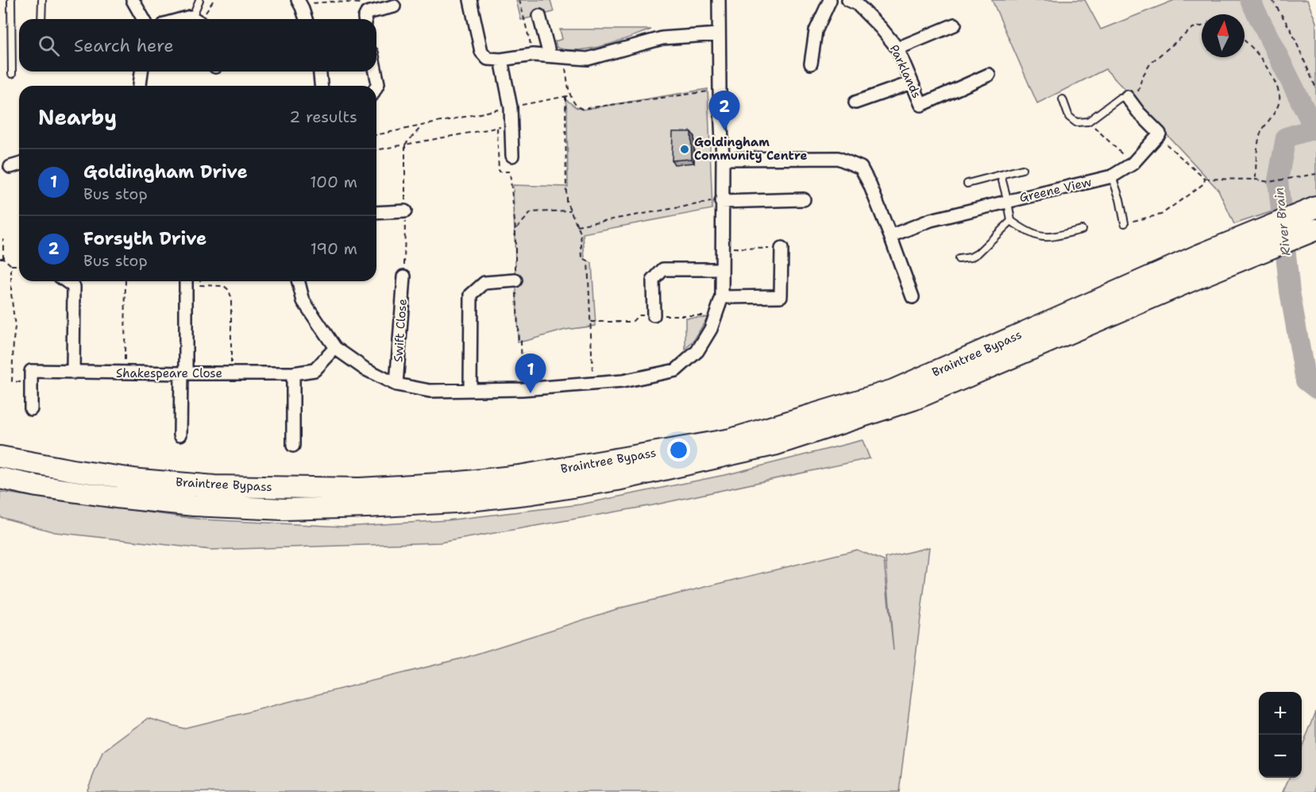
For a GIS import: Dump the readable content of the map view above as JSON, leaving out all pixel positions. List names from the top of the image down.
{
  "streets": {
    "highway": ["Braintree Bypass"],
    "street": [
      "Parklands",
      "Greene View",
      "Swift Close",
      "Shakespeare Close"
    ]
  },
  "water": ["River Brain"],
  "places": ["Goldingham Community Centre"],
  "north": "top",
  "page": {
    "search": "Search here",
    "heading": ["Nearby", "2 results"],
    "pins": ["2", "1"],
    "list": [
      {
        "mark": "1",
        "name": "Goldingham Drive",
        "note": "Bus stop",
        "value": "100 m"
      },
      {
        "mark": "2",
        "name": "Forsyth Drive",
        "note": "Bus stop",
        "value": "190 m"
      }
    ],
    "map_buttons": ["+", "−"]
  }
}
